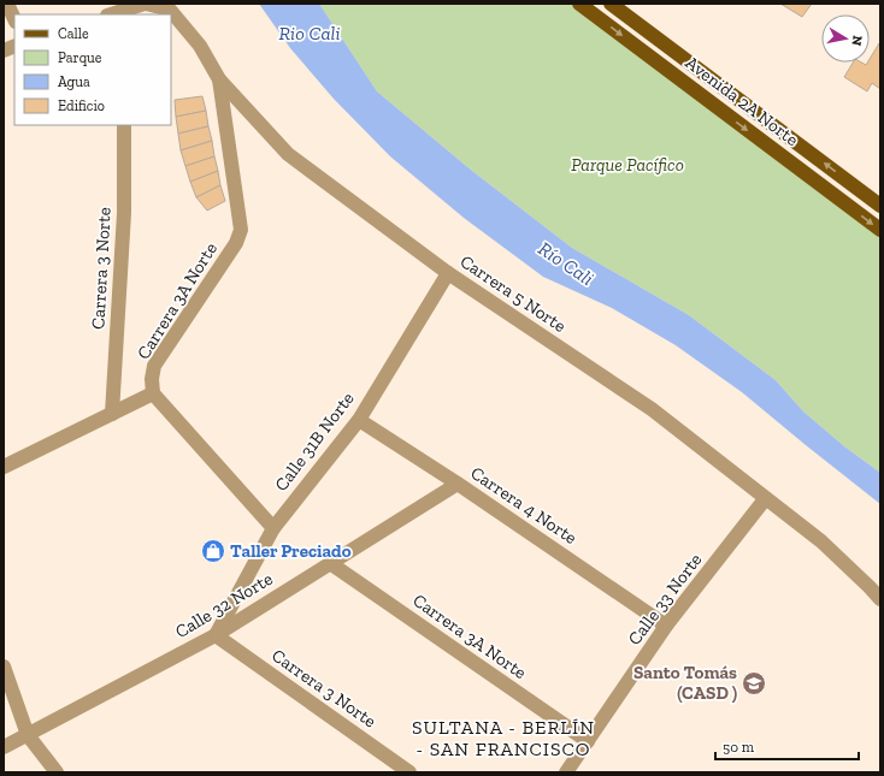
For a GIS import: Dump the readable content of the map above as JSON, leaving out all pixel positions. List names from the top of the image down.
{
  "streets": {
    "main road": ["Avenida 2A Norte"],
    "street": [
      "Carrera 3 Norte",
      "Carrera 5 Norte",
      "Carrera 3A Norte",
      "Calle 31B Norte",
      "Carrera 4 Norte",
      "Calle 33 Norte",
      "Calle 32 Norte"
    ]
  },
  "crossings": [
    ["Carrera 3 Norte", "Calle 31B Norte"],
    ["Carrera 3 Norte", "Calle 32 Norte"],
    ["Carrera 5 Norte", "Carrera 3A Norte"],
    ["Carrera 5 Norte", "Calle 31B Norte"],
    ["Carrera 5 Norte", "Calle 33 Norte"],
    ["Carrera 3A Norte", "Calle 33 Norte"],
    ["Carrera 3A Norte", "Calle 32 Norte"],
    ["Calle 31B Norte", "Carrera 4 Norte"],
    ["Calle 31B Norte", "Calle 32 Norte"],
    ["Carrera 4 Norte", "Calle 33 Norte"],
    ["Carrera 4 Norte", "Calle 32 Norte"]
  ],
  "districts": ["SULTANA - BERLÍN - SAN FRANCISCO"],
  "water": ["Rio Cali", "Río Cali"],
  "parks": ["Parque Pacífico"],
  "places": {
    "shop": ["Taller Preciado"],
    "school or university": ["Santo Tomás (CASD )"]
  },
  "legend": [
    "Calle",
    "Parque",
    "Agua",
    "Edificio"
  ],
  "scale_bar": "50 m",
  "north": "right"
}
